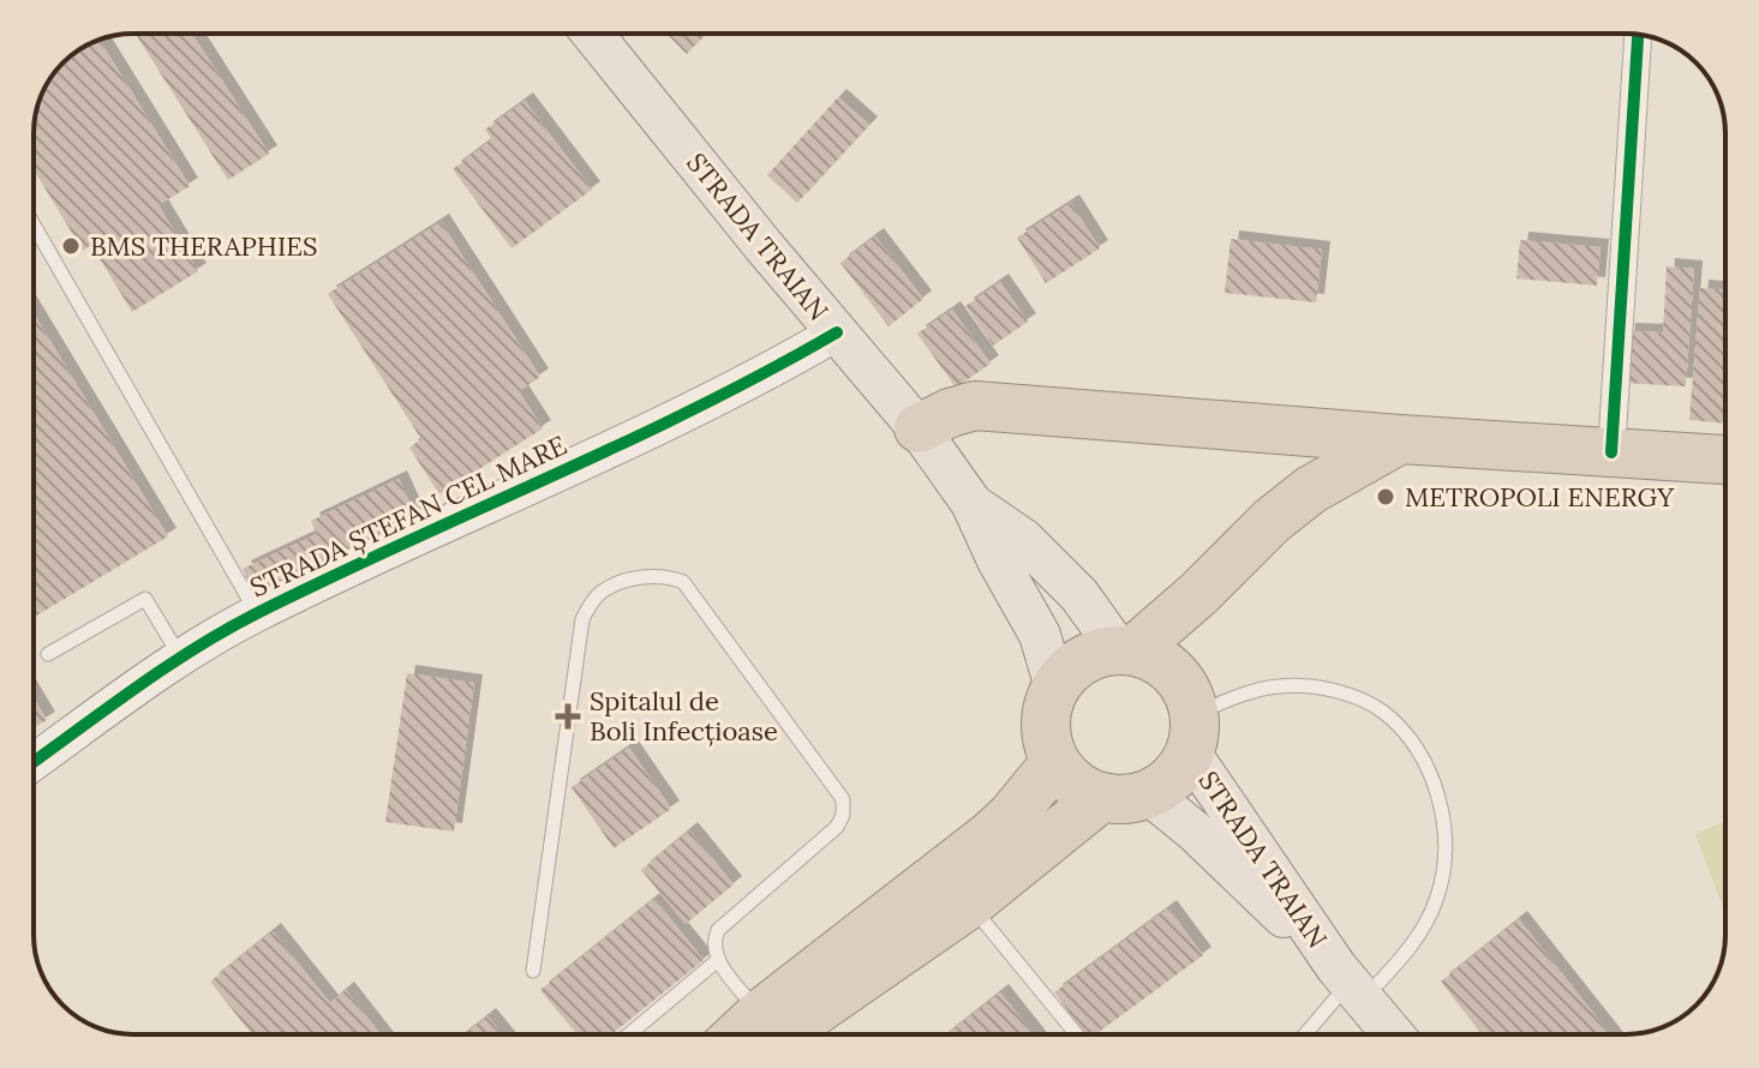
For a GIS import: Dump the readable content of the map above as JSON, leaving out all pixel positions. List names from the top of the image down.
{
  "streets": {
    "main road": ["STRADA TRAIAN"],
    "street": ["STRADA ȘTEFAN CEL MARE"]
  },
  "crossings": [
    ["STRADA TRAIAN", "STRADA ȘTEFAN CEL MARE"]
  ],
  "places": {
    "other": ["BMS THERAPHIES", "METROPOLI ENERGY"],
    "health": ["Spitalul de Boli Infecțioase"]
  }
}
